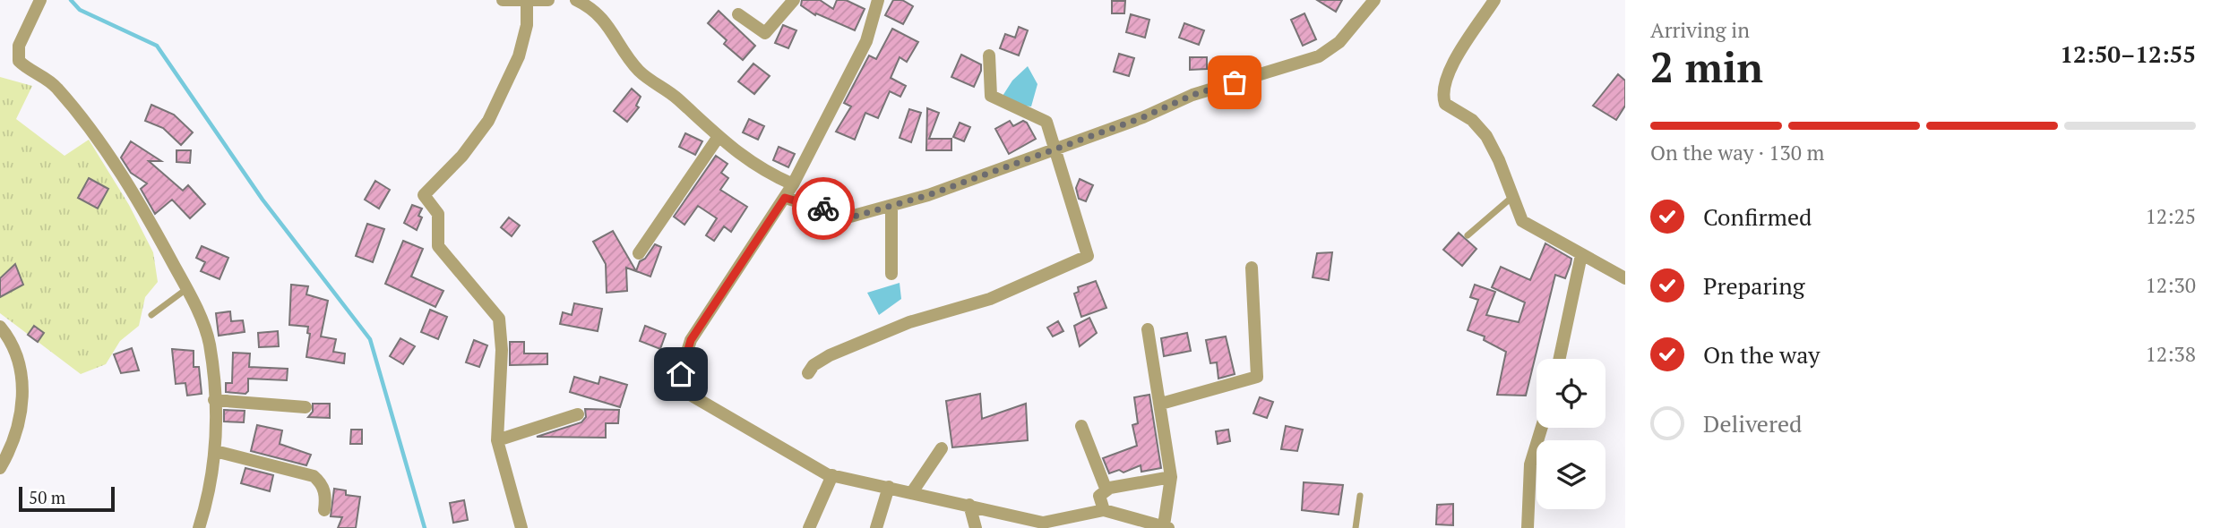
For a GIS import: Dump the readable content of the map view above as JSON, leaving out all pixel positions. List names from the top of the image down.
{
  "scale_bar": "50 m",
  "page": {
    "heading": ["2 min", "Arriving in", "12:50–12:55"],
    "bar": "On the way · 130 m",
    "list": [
      ["Confirmed", "12:25"],
      ["Preparing", "12:30"],
      ["On the way", "12:38"],
      "Delivered"
    ],
    "scale": "50 m"
  }
}
